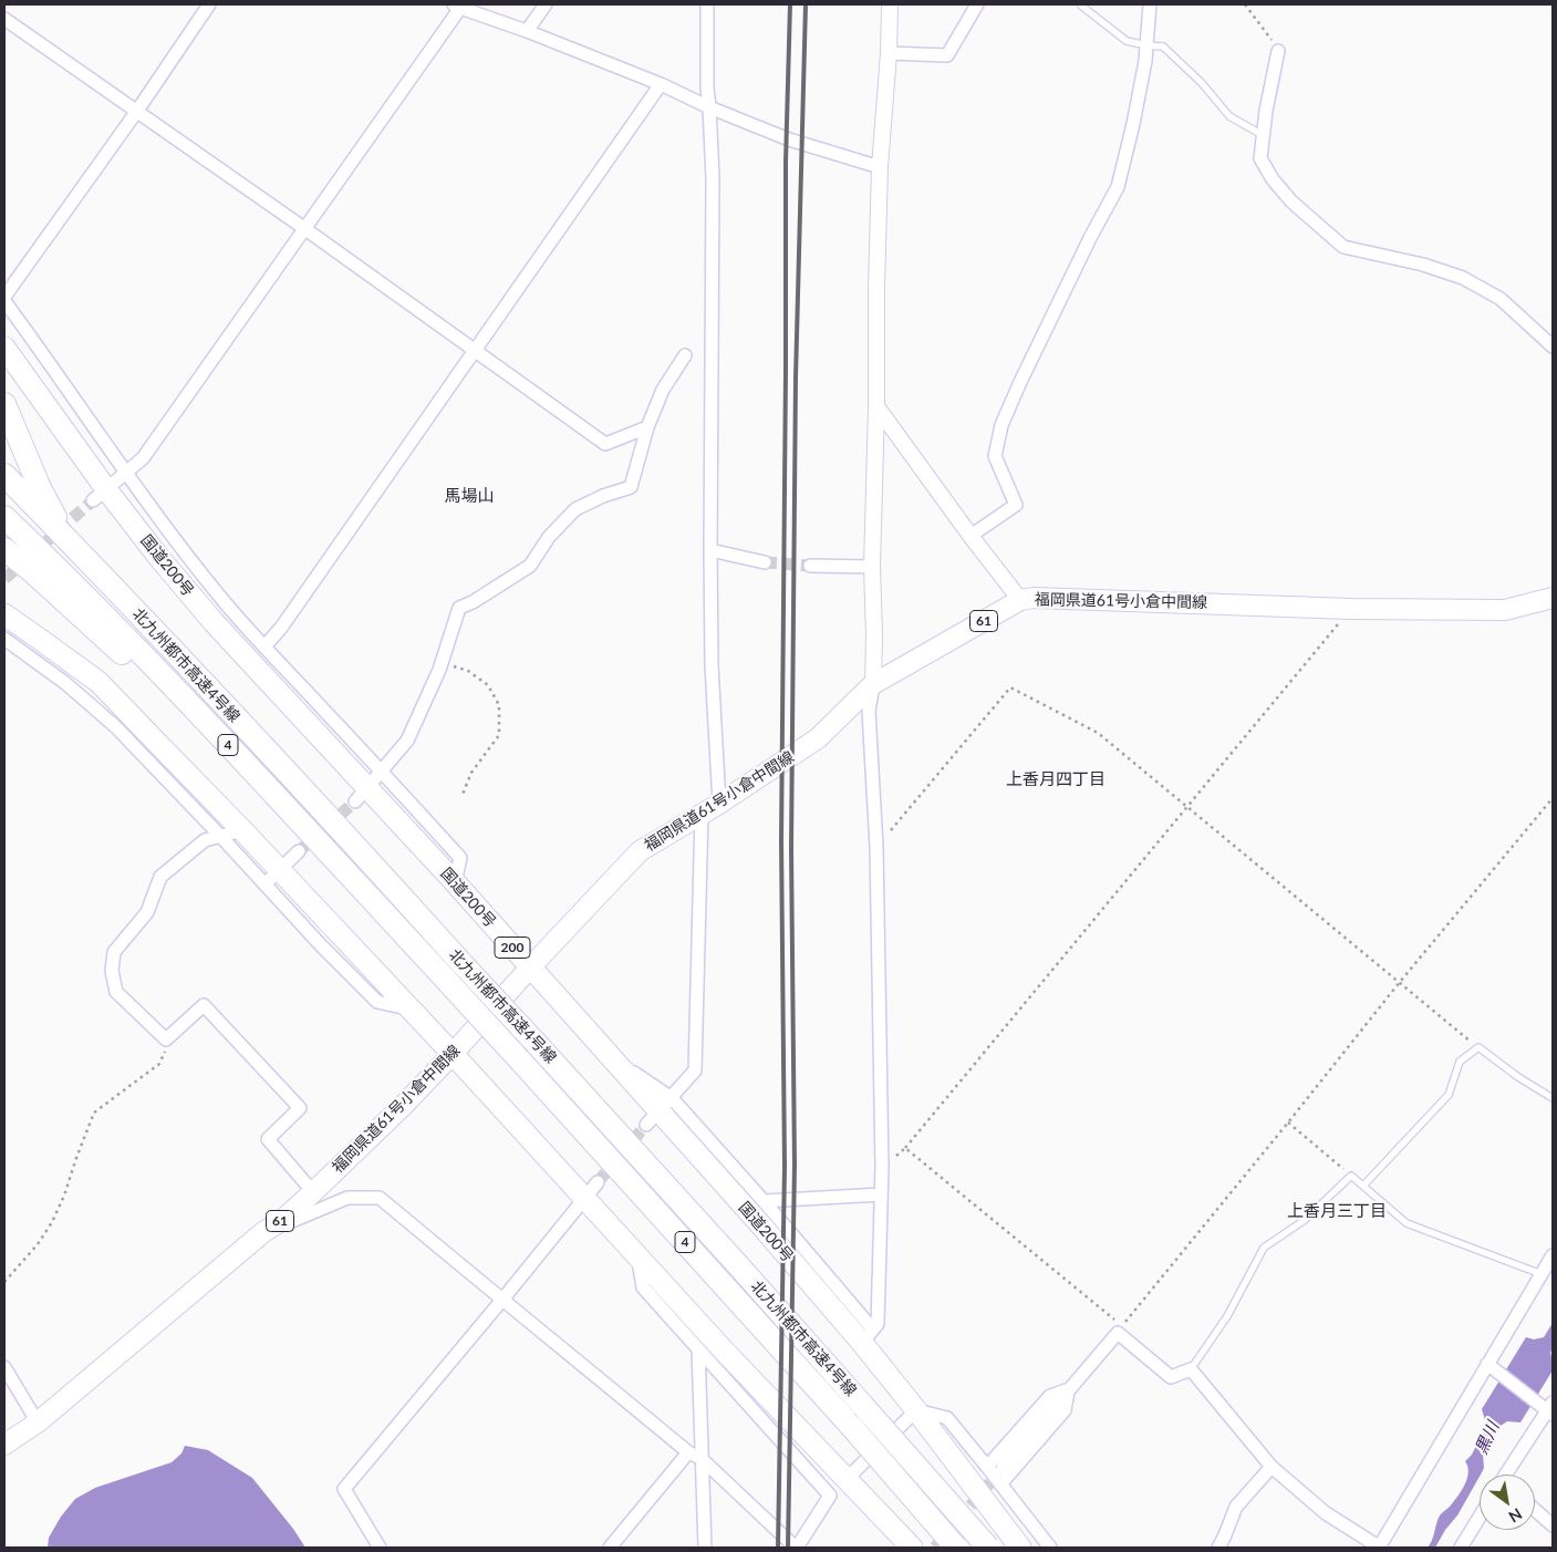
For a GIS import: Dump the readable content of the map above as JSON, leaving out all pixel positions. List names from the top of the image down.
{
  "streets": {
    "highway": [
      "国道200号",
      "北九州都市高速4号線",
      "4",
      "200"
    ],
    "main road": ["福岡県道61号小倉中間線", "61"]
  },
  "crossings": [
    ["国道200号", "福岡県道61号小倉中間線"]
  ],
  "districts": ["馬場山", "上香月四丁目", "上香月三丁目"],
  "water": ["黒川"],
  "north": "bottom right"
}
